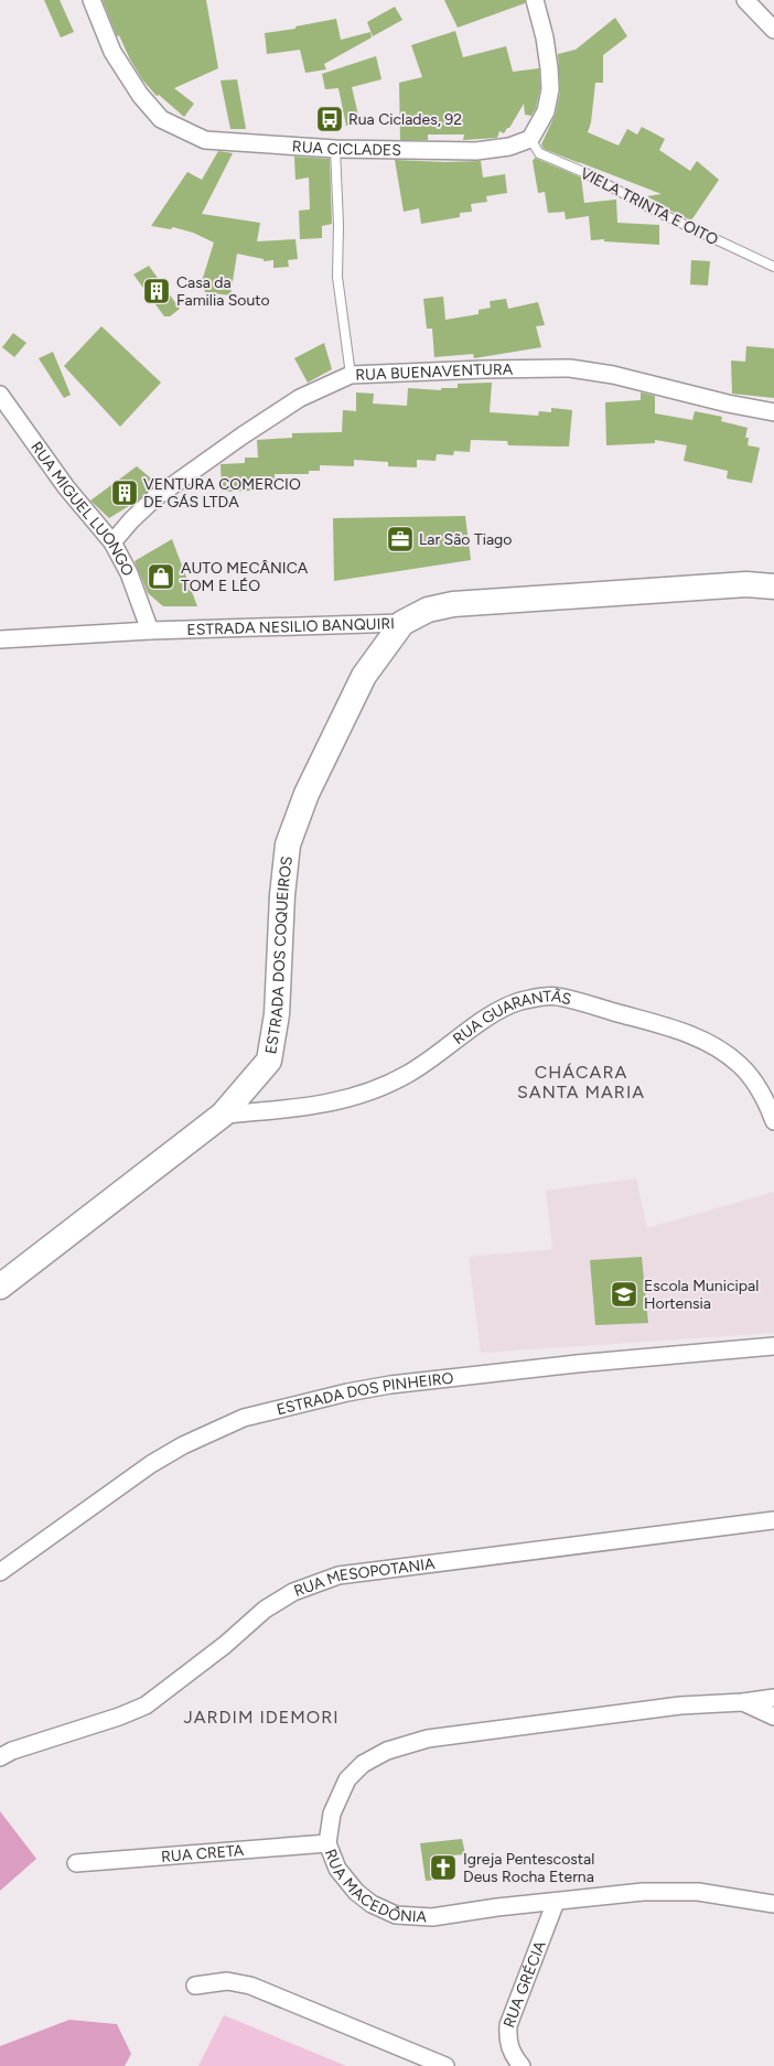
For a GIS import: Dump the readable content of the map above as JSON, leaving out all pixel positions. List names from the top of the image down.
{
  "streets": {
    "street": [
      "RUA CICLADES",
      "RUA BUENAVENTURA",
      "RUA MIGUEL LUONGO",
      "ESTRADA NESILIO BANQUIRI",
      "ESTRADA DOS COQUEIROS",
      "RUA GUARANTÃS",
      "ESTRADA DOS PINHEIRO",
      "RUA MESOPOTANIA",
      "RUA CRETA",
      "RUA MACEDÔNIA",
      "RUA GRÉCIA"
    ],
    "lane": ["VIELA TRINTA E OITO"]
  },
  "crossings": [
    ["RUA CICLADES", "VIELA TRINTA E OITO"],
    ["RUA BUENAVENTURA", "RUA MIGUEL LUONGO"],
    ["RUA MIGUEL LUONGO", "ESTRADA NESILIO BANQUIRI"],
    ["ESTRADA NESILIO BANQUIRI", "ESTRADA DOS COQUEIROS"],
    ["ESTRADA DOS COQUEIROS", "RUA GUARANTÃS"],
    ["RUA CRETA", "RUA MACEDÔNIA"],
    ["RUA MACEDÔNIA", "RUA GRÉCIA"]
  ],
  "districts": ["CHÁCARA SANTA MARIA", "JARDIM IDEMORI"],
  "places": {
    "bus stop": ["Rua Ciclades, 92"],
    "building": ["Casa da Familia Souto", "VENTURA COMERCIO DE GÁS LTDA"],
    "office": ["Lar São Tiago"],
    "shop": ["AUTO MECÂNICA TOM E LÉO"],
    "school or university": ["Escola Municipal Hortensia"],
    "church": ["Igreja Pentescostal Deus Rocha Eterna"]
  }
}
